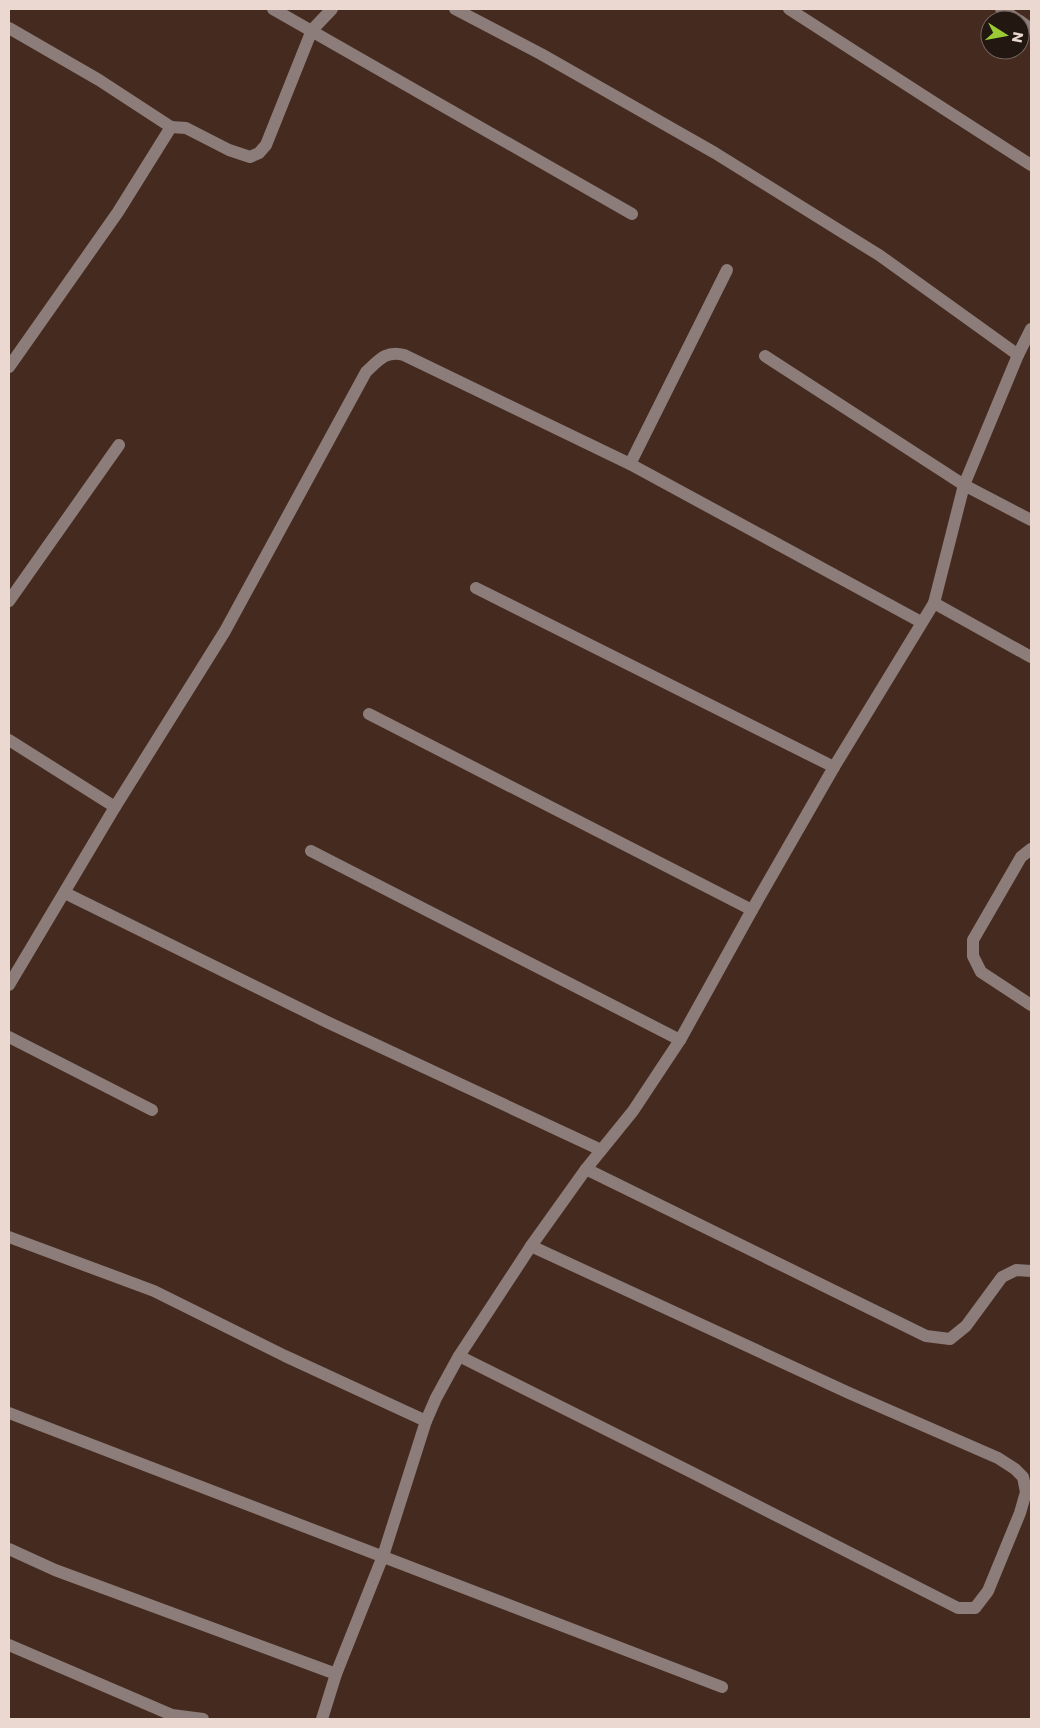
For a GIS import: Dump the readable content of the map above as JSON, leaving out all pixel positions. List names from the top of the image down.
{
  "north": "right"
}
